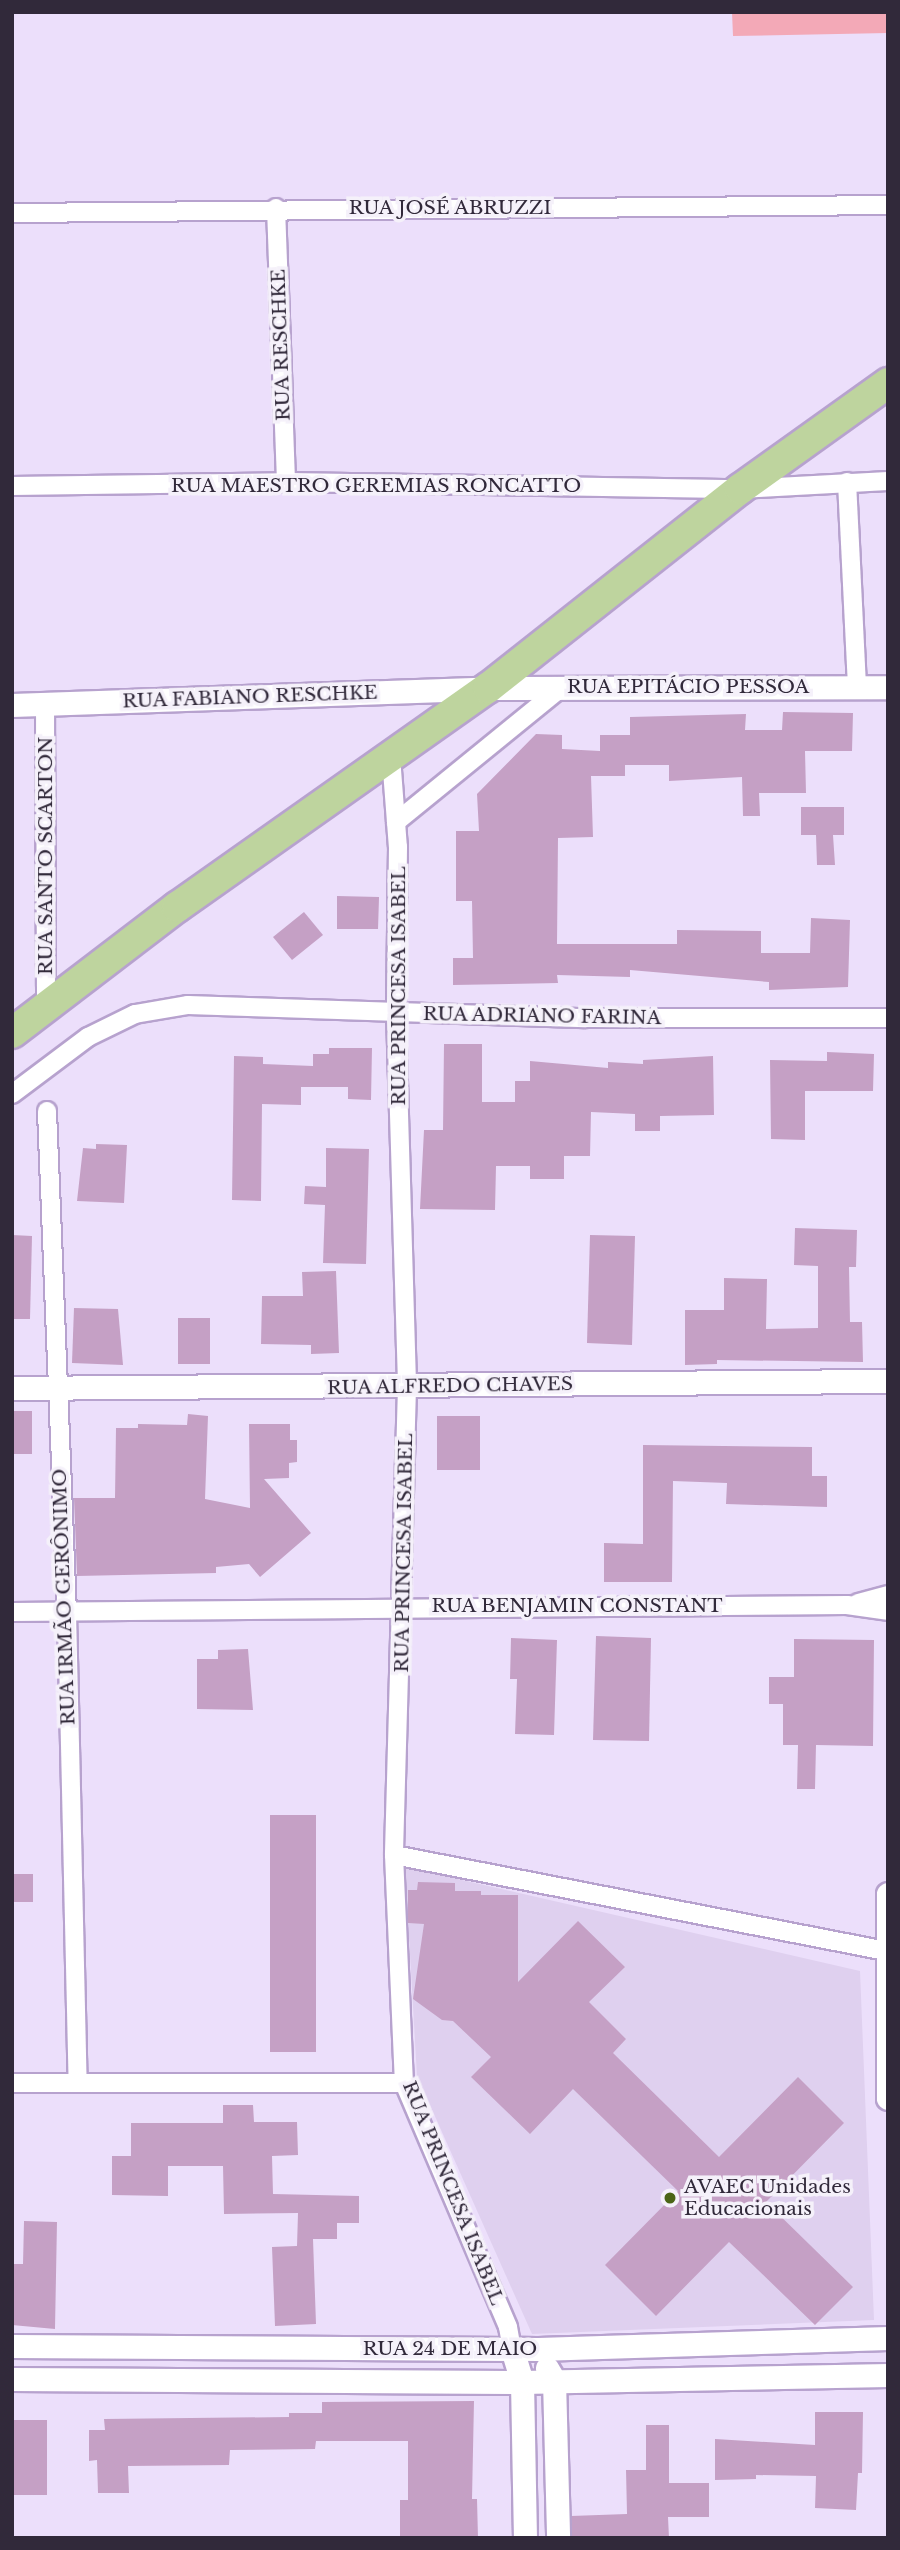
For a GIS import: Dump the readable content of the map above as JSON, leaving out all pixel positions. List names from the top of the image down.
{
  "streets": {
    "street": [
      "RUA JOSÉ ABRUZZI",
      "RUA RESCHKE",
      "RUA MAESTRO GEREMIAS RONCATTO",
      "RUA EPITÁCIO PESSOA",
      "RUA FABIANO RESCHKE",
      "RUA SANTO SCARTON",
      "RUA PRINCESA ISABEL",
      "RUA ADRIANO FARINA",
      "RUA ALFREDO CHAVES",
      "RUA IRMÃO GERÔNIMO",
      "RUA BENJAMIN CONSTANT",
      "RUA 24 DE MAIO"
    ]
  },
  "crossings": [
    ["RUA JOSÉ ABRUZZI", "RUA RESCHKE"],
    ["RUA RESCHKE", "RUA MAESTRO GEREMIAS RONCATTO"],
    ["RUA EPITÁCIO PESSOA", "RUA FABIANO RESCHKE"],
    ["RUA FABIANO RESCHKE", "RUA SANTO SCARTON"],
    ["RUA PRINCESA ISABEL", "RUA ADRIANO FARINA"],
    ["RUA PRINCESA ISABEL", "RUA ALFREDO CHAVES"],
    ["RUA PRINCESA ISABEL", "RUA BENJAMIN CONSTANT"],
    ["RUA PRINCESA ISABEL", "RUA 24 DE MAIO"],
    ["RUA ALFREDO CHAVES", "RUA IRMÃO GERÔNIMO"],
    ["RUA IRMÃO GERÔNIMO", "RUA BENJAMIN CONSTANT"]
  ],
  "places": ["AVAEC Unidades Educacionais"]
}
